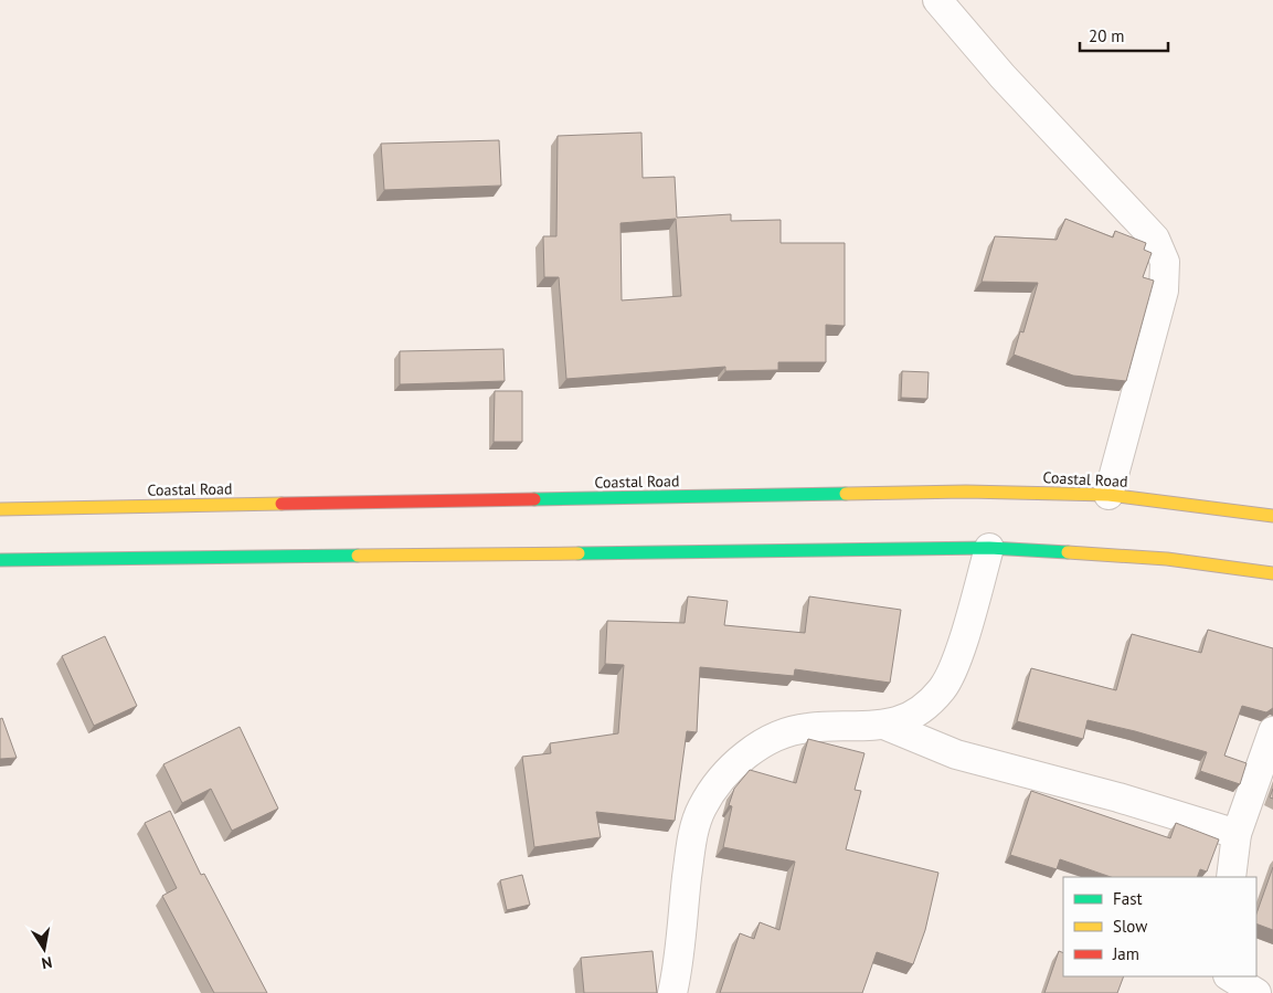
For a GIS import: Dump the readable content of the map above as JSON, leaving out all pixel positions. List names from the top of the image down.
{
  "streets": {
    "highway": ["Coastal Road"]
  },
  "legend": ["Fast", "Slow", "Jam"],
  "scale_bar": "20 m",
  "north": "bottom"
}
